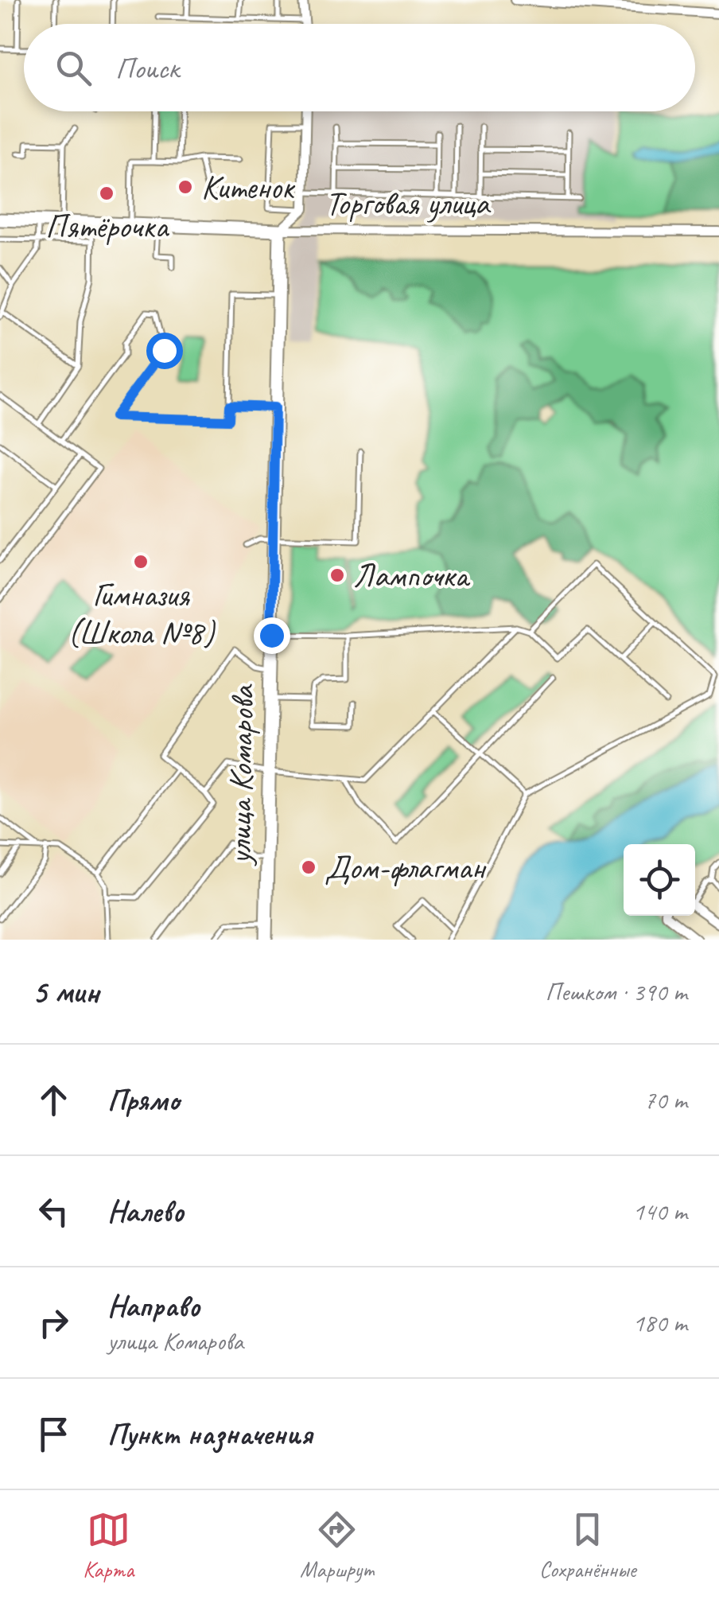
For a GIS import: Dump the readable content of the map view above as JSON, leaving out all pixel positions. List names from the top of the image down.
{
  "streets": {
    "street": ["Торговая улица", "улица Комарова"]
  },
  "crossings": [
    ["Торговая улица", "улица Комарова"]
  ],
  "places": [
    "Китенок",
    "Пятёрочка",
    "Гимназия (Школа №8)",
    "Лампочка",
    "Дом-флагман"
  ],
  "page": {
    "search": "Поиск",
    "heading": ["5 мин", "Пешком · 390 m"],
    "list": [
      ["Прямо", "70 m"],
      ["Налево", "140 m"],
      ["Направо", "улица Комарова", "180 m"],
      "Пункт назначения"
    ],
    "nav": ["Карта", "Маршрут", "Сохранённые"]
  }
}
